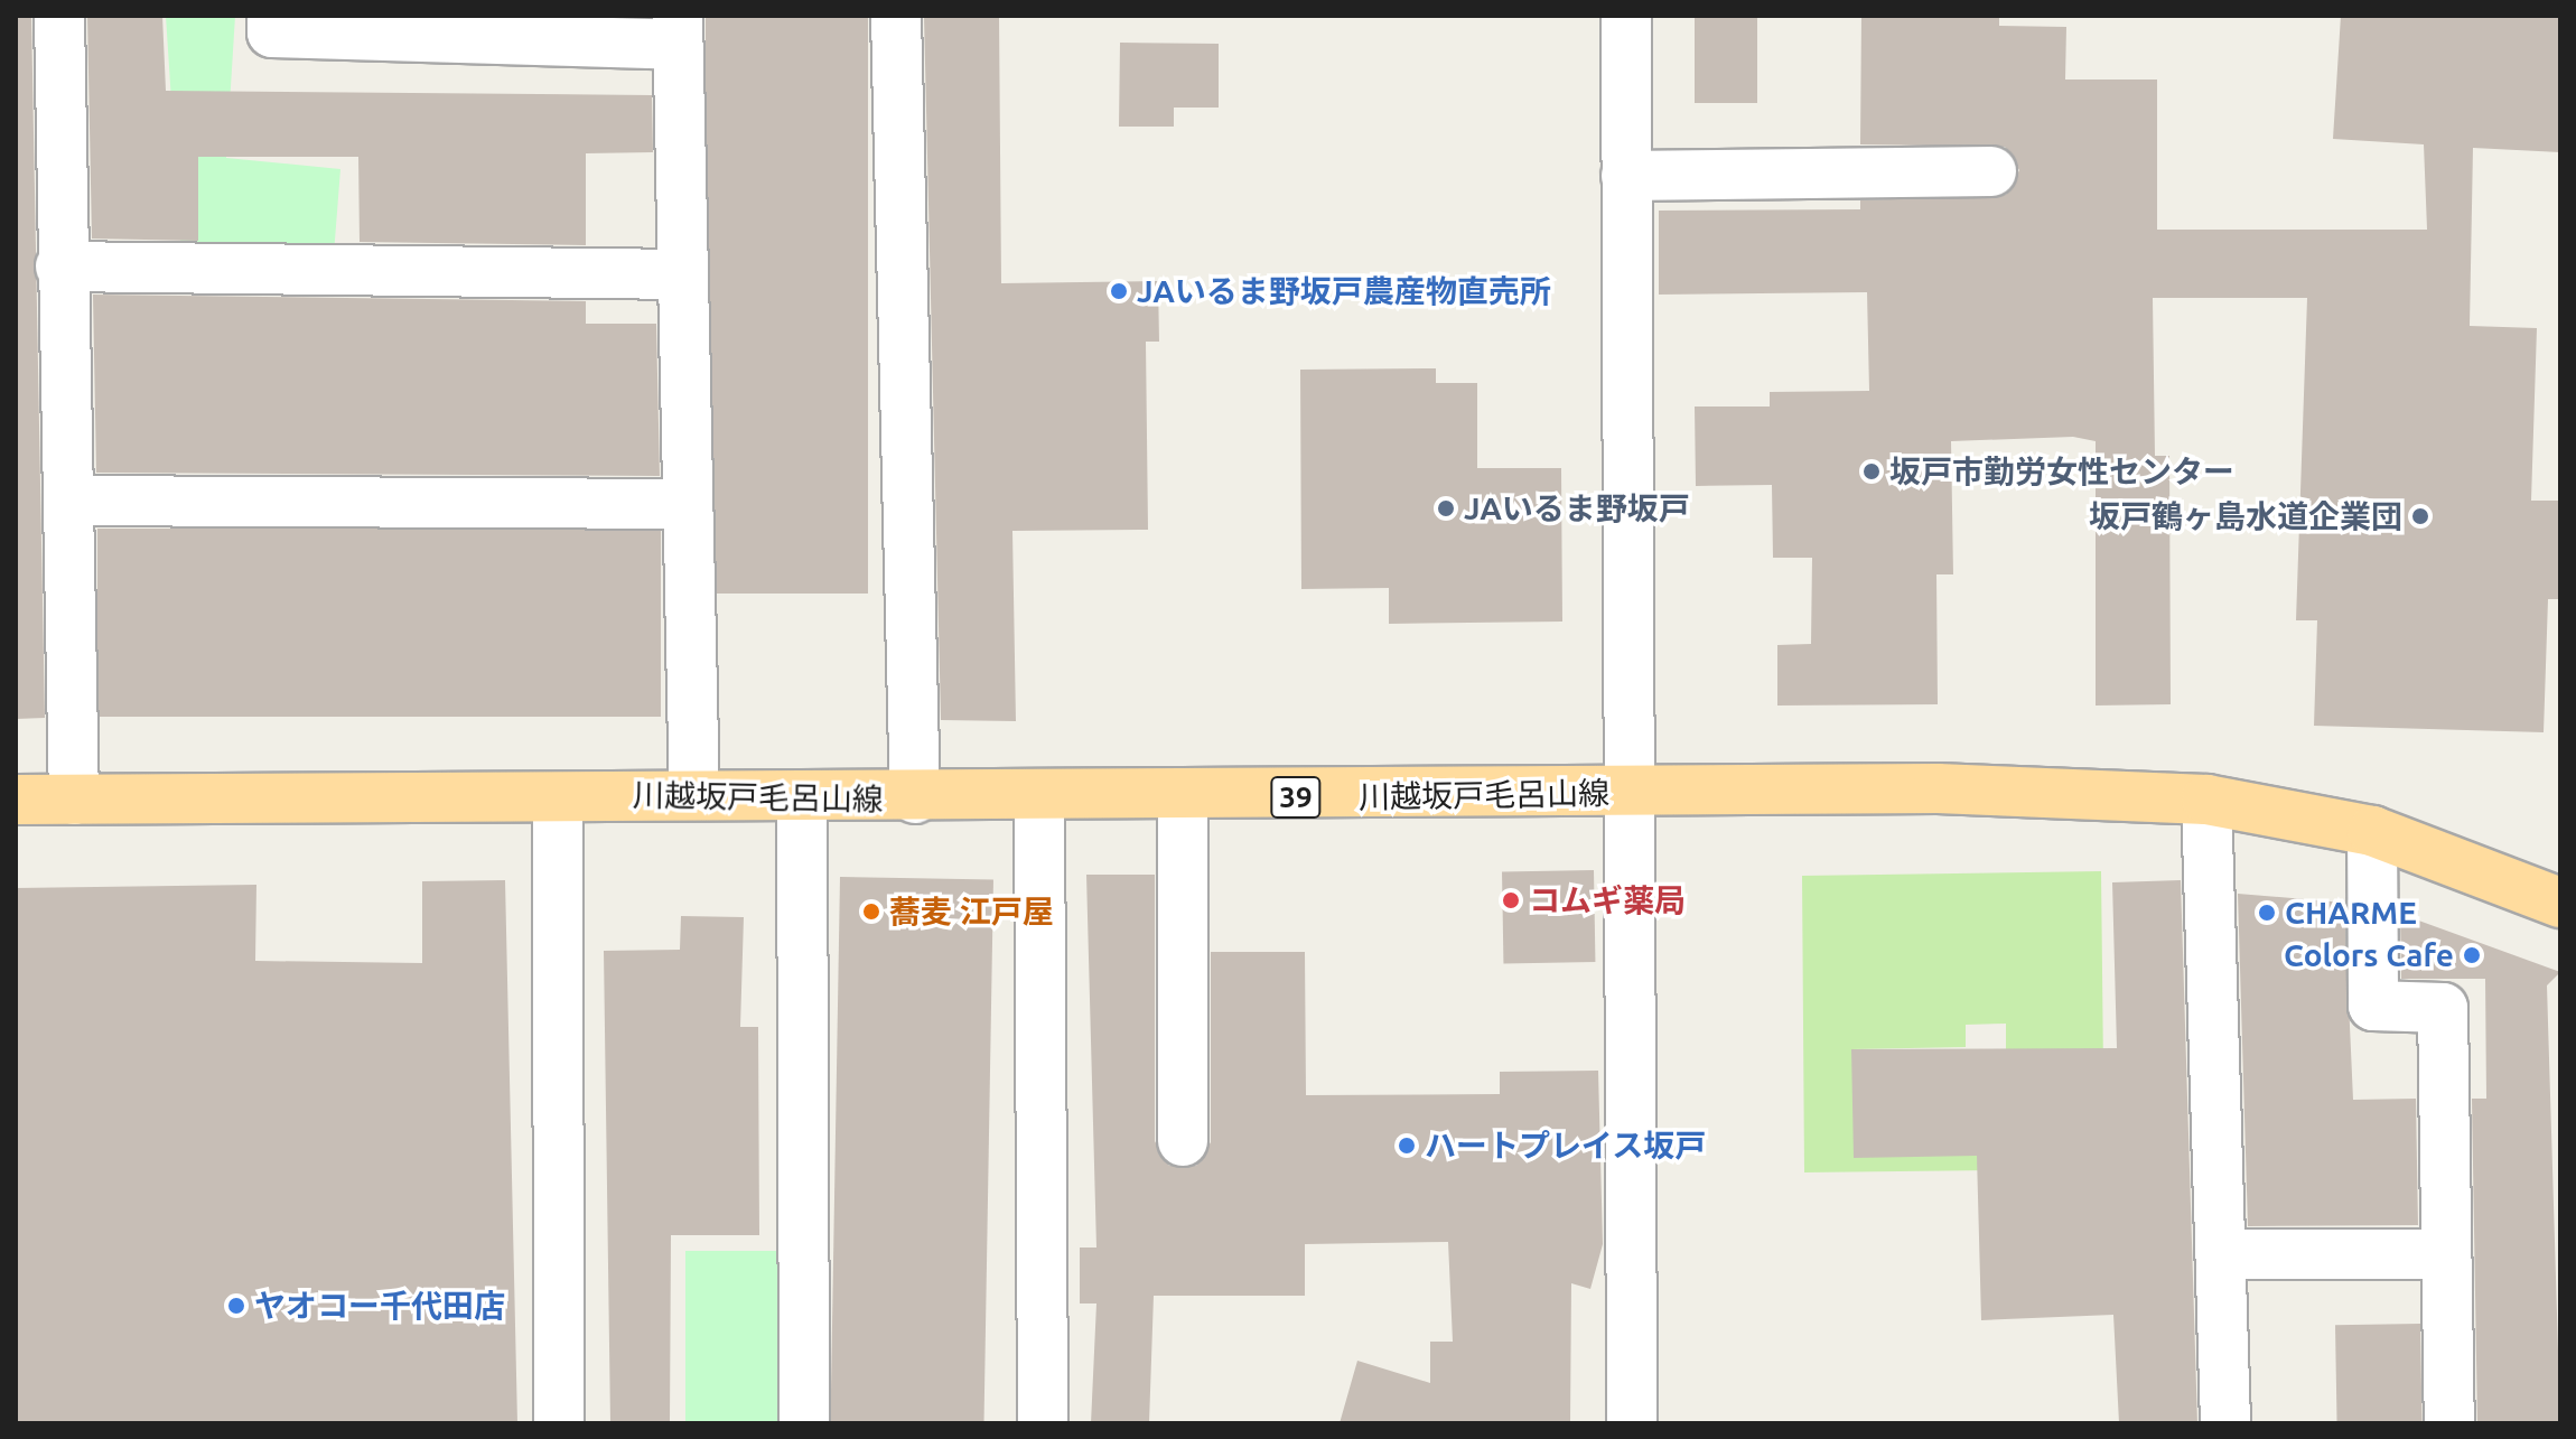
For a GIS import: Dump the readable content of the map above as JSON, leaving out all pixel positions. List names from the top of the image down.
{
  "streets": {
    "main road": ["川越坂戸毛呂山線", "39"]
  },
  "places": [
    "JAいるま野坂戸農産物直売所",
    "坂戸市勤労女性センター",
    "JAいるま野坂戸",
    "坂戸鶴ヶ島水道企業団",
    "コムギ薬局",
    "蕎麦 江戸屋",
    "CHARME",
    "Colors Cafe",
    "ハートプレイス坂戸",
    "ヤオコー千代田店"
  ]
}
